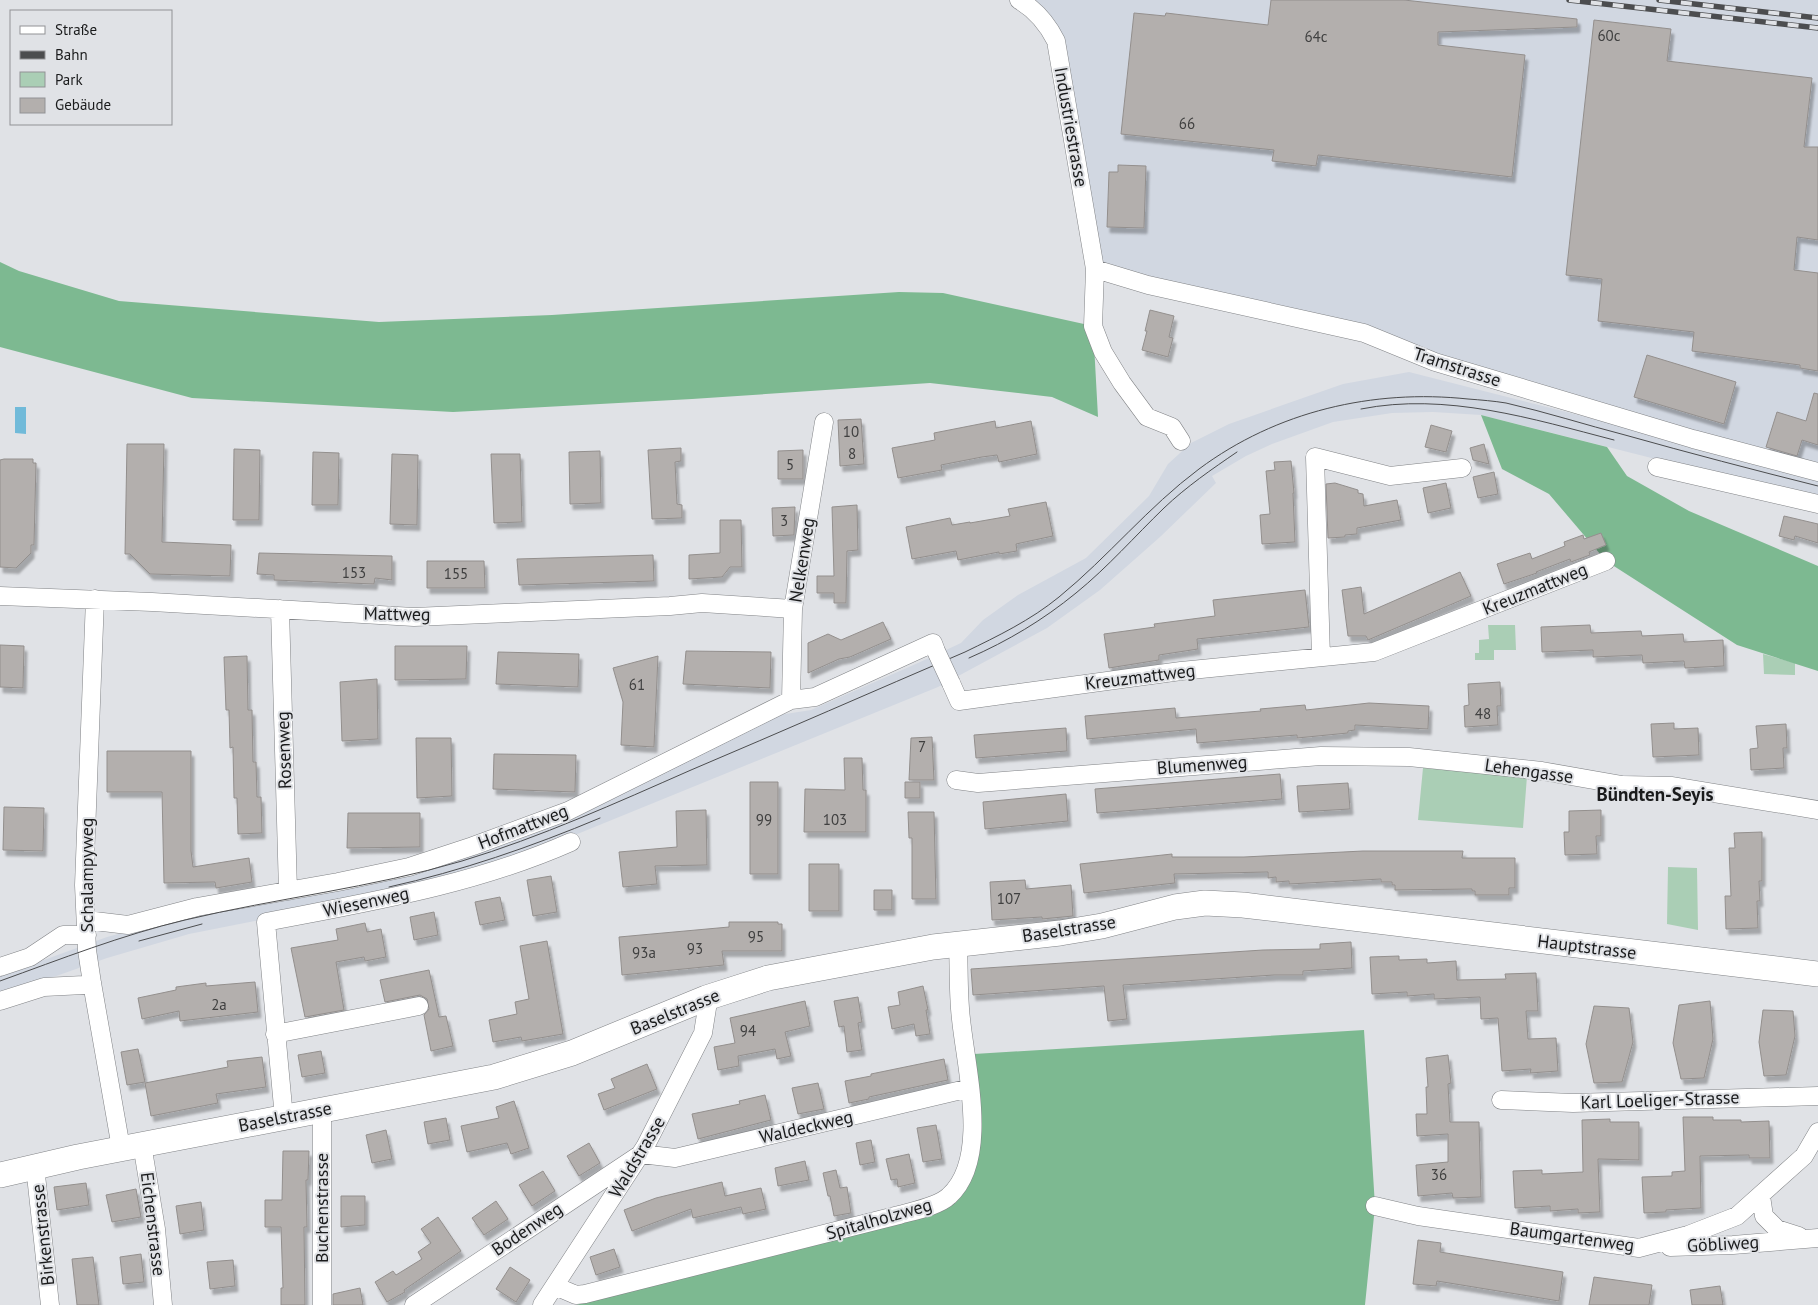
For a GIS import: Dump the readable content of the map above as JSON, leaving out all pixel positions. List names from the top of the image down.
{
  "streets": {
    "main road": ["Baselstrasse", "Hauptstrasse"],
    "street": [
      "Industriestrasse",
      "Tramstrasse",
      "Nelkenweg",
      "Kreuzmattweg",
      "Mattweg",
      "Rosenweg",
      "Blumenweg",
      "Lehengasse",
      "Hofmattweg",
      "Schalampyweg",
      "Wiesenweg",
      "Karl Loeliger-Strasse",
      "Waldeckweg",
      "Waldstrasse",
      "Buchenstrasse",
      "Spitalholzweg",
      "Eichenstrasse",
      "Bodenweg",
      "Birkenstrasse",
      "Baumgartenweg",
      "Göbliweg"
    ]
  },
  "crossings": [
    ["Industriestrasse", "Tramstrasse"],
    ["Nelkenweg", "Mattweg"],
    ["Nelkenweg", "Hofmattweg"],
    ["Kreuzmattweg", "Hofmattweg"],
    ["Mattweg", "Rosenweg"],
    ["Mattweg", "Schalampyweg"],
    ["Rosenweg", "Hofmattweg"],
    ["Blumenweg", "Lehengasse"],
    ["Hofmattweg", "Schalampyweg"],
    ["Schalampyweg", "Baselstrasse"],
    ["Schalampyweg", "Eichenstrasse"],
    ["Wiesenweg", "Baselstrasse"],
    ["Baselstrasse", "Hauptstrasse"],
    ["Baselstrasse", "Waldstrasse"],
    ["Baselstrasse", "Buchenstrasse"],
    ["Baselstrasse", "Spitalholzweg"],
    ["Baselstrasse", "Eichenstrasse"],
    ["Baselstrasse", "Birkenstrasse"],
    ["Waldeckweg", "Waldstrasse"],
    ["Waldeckweg", "Spitalholzweg"],
    ["Waldeckweg", "Bodenweg"],
    ["Waldstrasse", "Spitalholzweg"],
    ["Waldstrasse", "Bodenweg"],
    ["Baumgartenweg", "Göbliweg"]
  ],
  "districts": ["Bündten-Seyis"],
  "house_numbers": [
    "60c",
    "64c",
    "66",
    "10",
    "8",
    "5",
    "3",
    "153",
    "155",
    "61",
    "48",
    "7",
    "99",
    "103",
    "107",
    "95",
    "93",
    "93a",
    "2a",
    "94",
    "36"
  ],
  "legend": [
    "Straße",
    "Bahn",
    "Park",
    "Gebäude"
  ]
}
